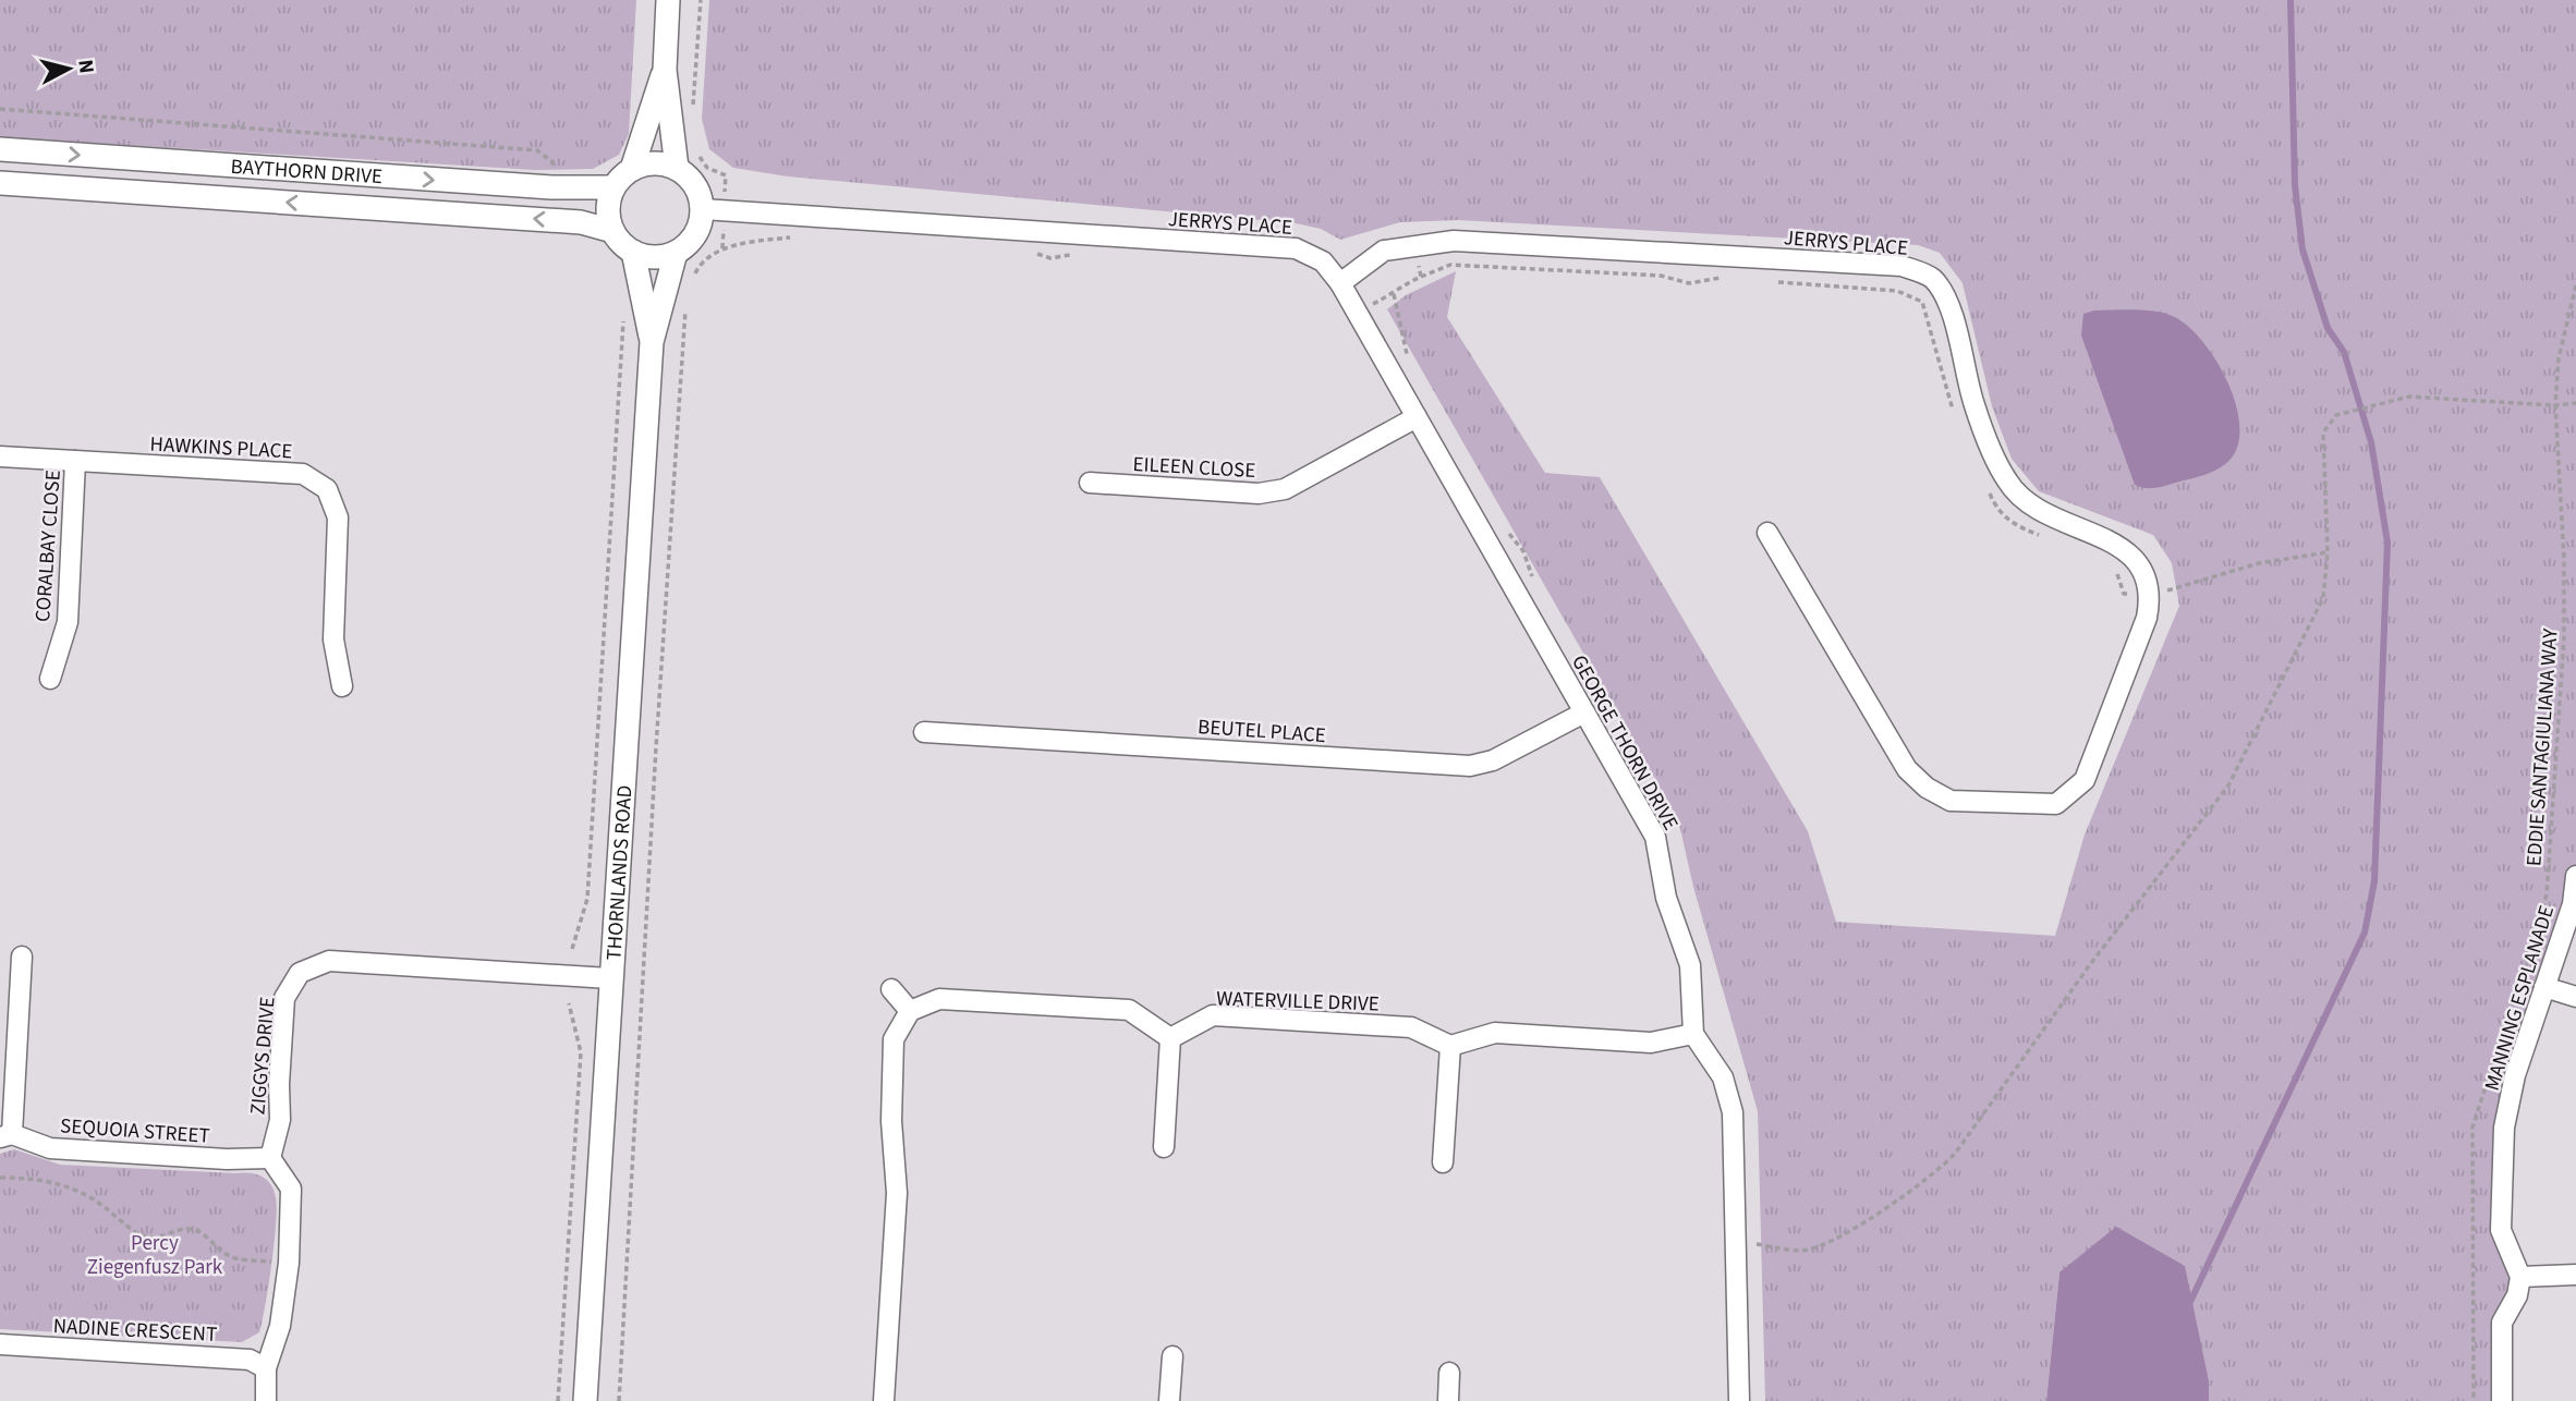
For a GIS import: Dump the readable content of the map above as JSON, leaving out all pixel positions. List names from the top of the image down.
{
  "streets": {
    "street": [
      "BAYTHORN DRIVE",
      "JERRYS PLACE",
      "HAWKINS PLACE",
      "EILEEN CLOSE",
      "CORALBAY CLOSE",
      "BEUTEL PLACE",
      "GEORGE THORN DRIVE",
      "THORNLANDS ROAD",
      "MANNING ESPLANADE",
      "WATERVILLE DRIVE",
      "ZIGGYS DRIVE",
      "SEQUOIA STREET",
      "NADINE CRESCENT"
    ],
    "path": ["EDDIE SANTAGIULIANA WAY"]
  },
  "crossings": [
    ["BAYTHORN DRIVE", "JERRYS PLACE"],
    ["BAYTHORN DRIVE", "THORNLANDS ROAD"],
    ["JERRYS PLACE", "GEORGE THORN DRIVE"],
    ["JERRYS PLACE", "THORNLANDS ROAD"],
    ["HAWKINS PLACE", "CORALBAY CLOSE"],
    ["EILEEN CLOSE", "GEORGE THORN DRIVE"],
    ["BEUTEL PLACE", "GEORGE THORN DRIVE"],
    ["THORNLANDS ROAD", "ZIGGYS DRIVE"],
    ["ZIGGYS DRIVE", "SEQUOIA STREET"]
  ],
  "parks": ["Percy Ziegenfusz Park"],
  "north": "right"
}
